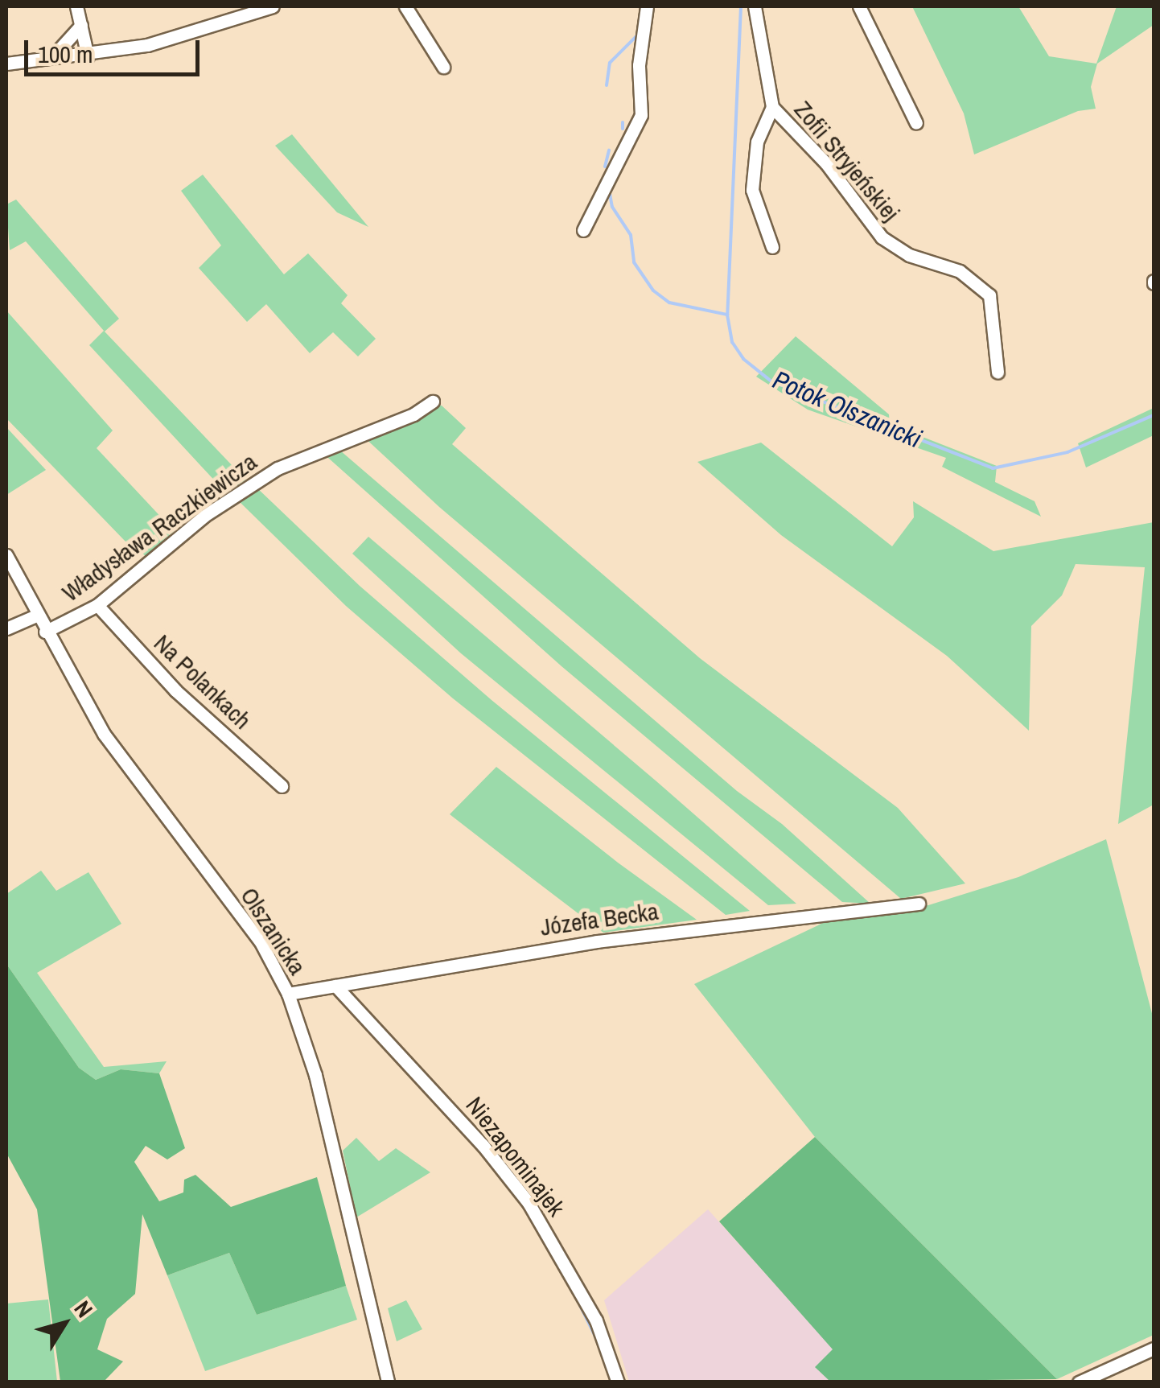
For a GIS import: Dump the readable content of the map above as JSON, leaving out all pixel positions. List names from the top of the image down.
{
  "streets": {
    "street": [
      "Zofii Stryjeńskiej",
      "Władysława Raczkiewicza",
      "Na Polankach",
      "Józefa Becka",
      "Olszanicka",
      "Niezapominajek"
    ]
  },
  "crossings": [
    ["Władysława Raczkiewicza", "Na Polankach"],
    ["Władysława Raczkiewicza", "Olszanicka"],
    ["Józefa Becka", "Olszanicka"],
    ["Józefa Becka", "Niezapominajek"]
  ],
  "water": ["Potok Olszanicki"],
  "scale_bar": "100 m",
  "north": "top right"
}
